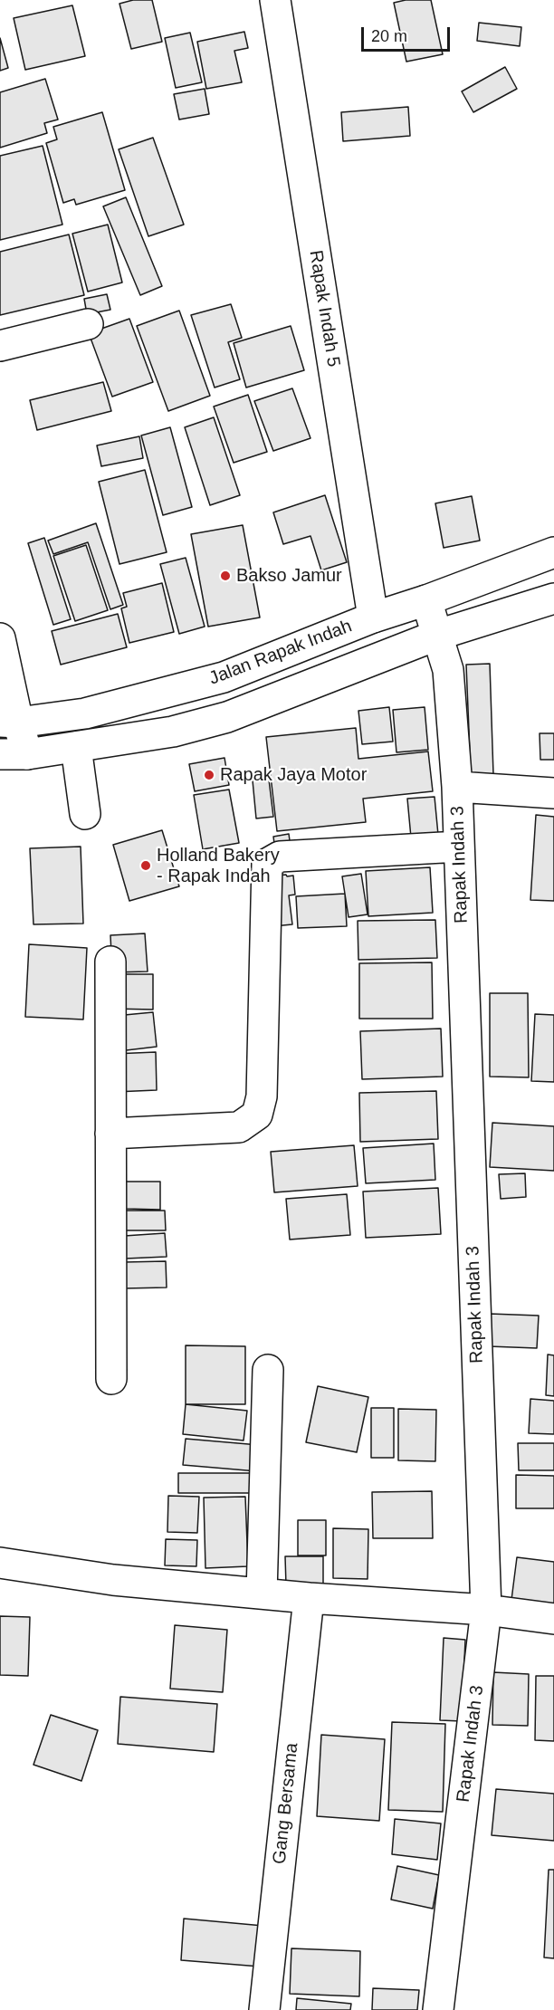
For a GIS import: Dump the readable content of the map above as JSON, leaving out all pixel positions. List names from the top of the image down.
{
  "streets": {
    "street": [
      "Rapak Indah 5",
      "Jalan Rapak Indah",
      "Rapak Indah 3",
      "Gang Bersama"
    ]
  },
  "crossings": [
    ["Rapak Indah 5", "Jalan Rapak Indah"],
    ["Jalan Rapak Indah", "Rapak Indah 3"]
  ],
  "places": ["Bakso Jamur", "Rapak Jaya Motor", "Holland Bakery - Rapak Indah"],
  "scale_bar": "20 m"
}
